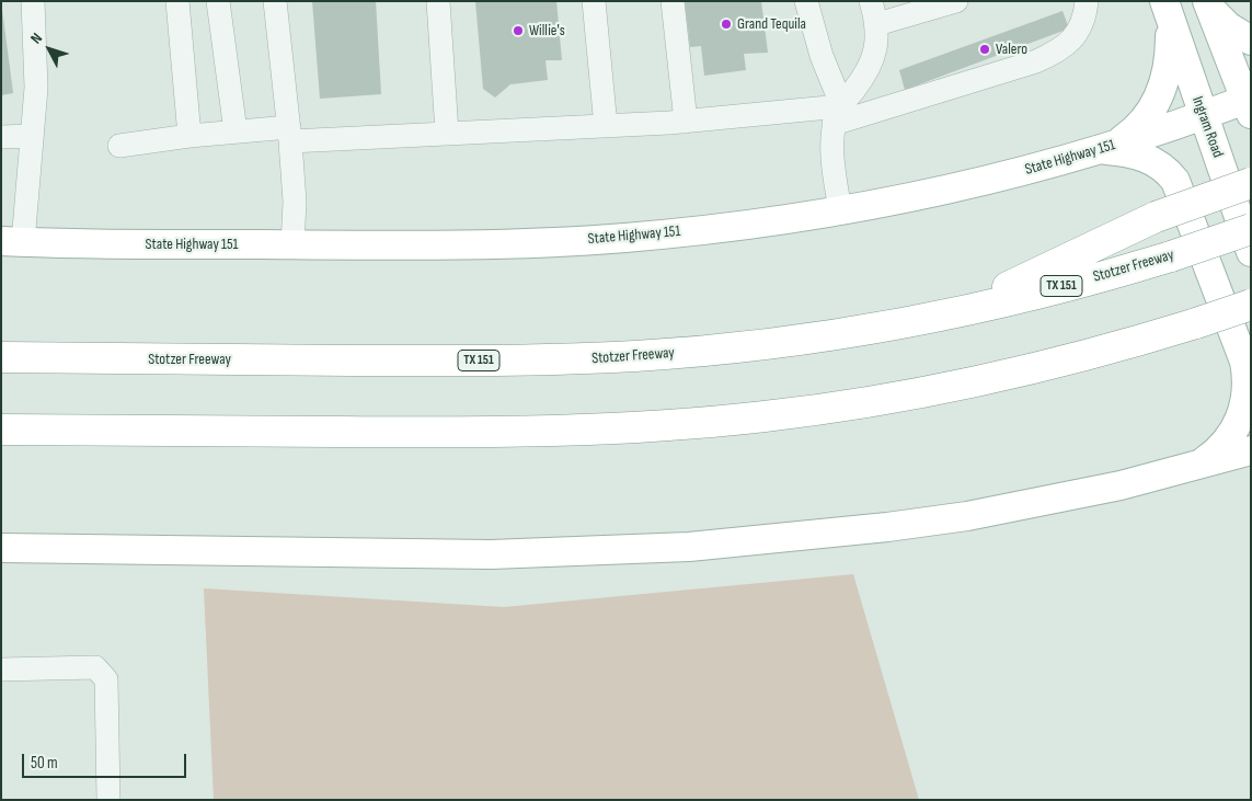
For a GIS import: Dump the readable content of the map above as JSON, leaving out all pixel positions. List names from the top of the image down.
{
  "streets": {
    "highway": ["Stotzer Freeway", "TX 151"],
    "main road": ["Ingram Road", "State Highway 151"]
  },
  "crossings": [
    ["Ingram Road", "State Highway 151"]
  ],
  "places": ["Grand Tequila", "Willie's", "Valero"],
  "scale_bar": "50 m",
  "north": "top left"
}
